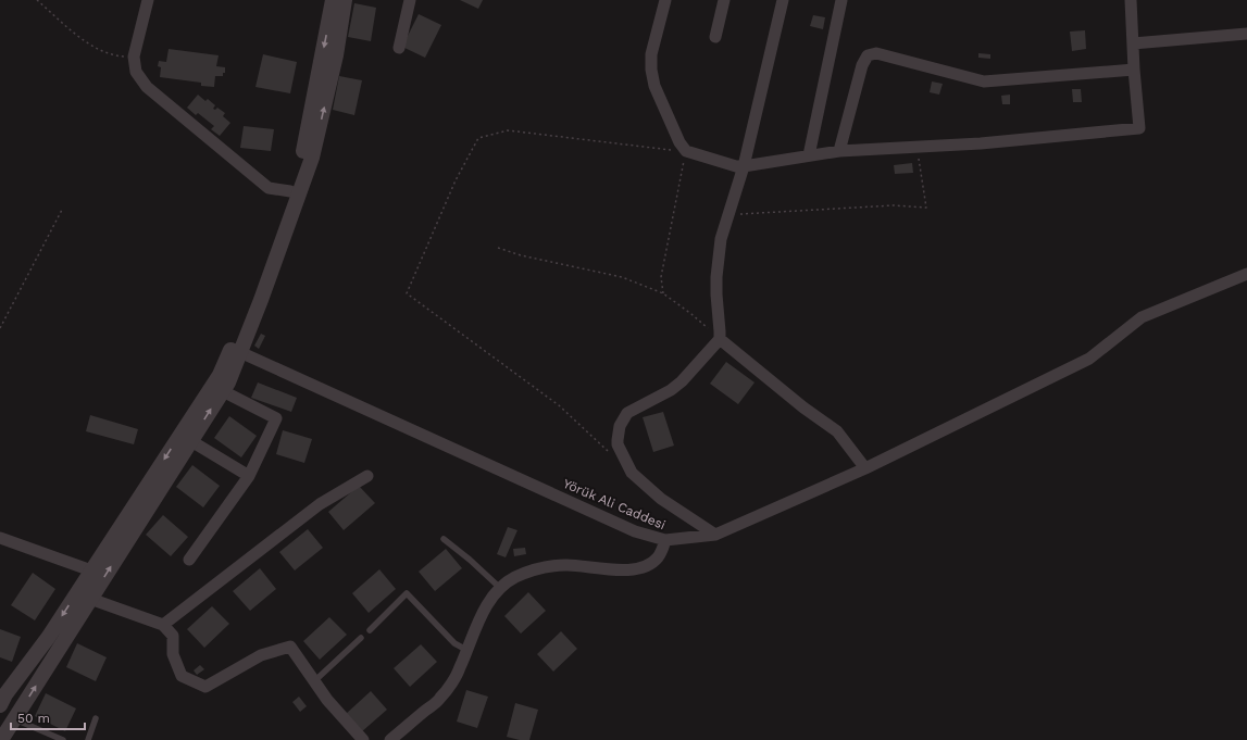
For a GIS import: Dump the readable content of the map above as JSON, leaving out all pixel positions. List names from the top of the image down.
{
  "streets": {
    "street": ["Yörük Ali Caddesi"]
  },
  "scale_bar": "50 m"
}
